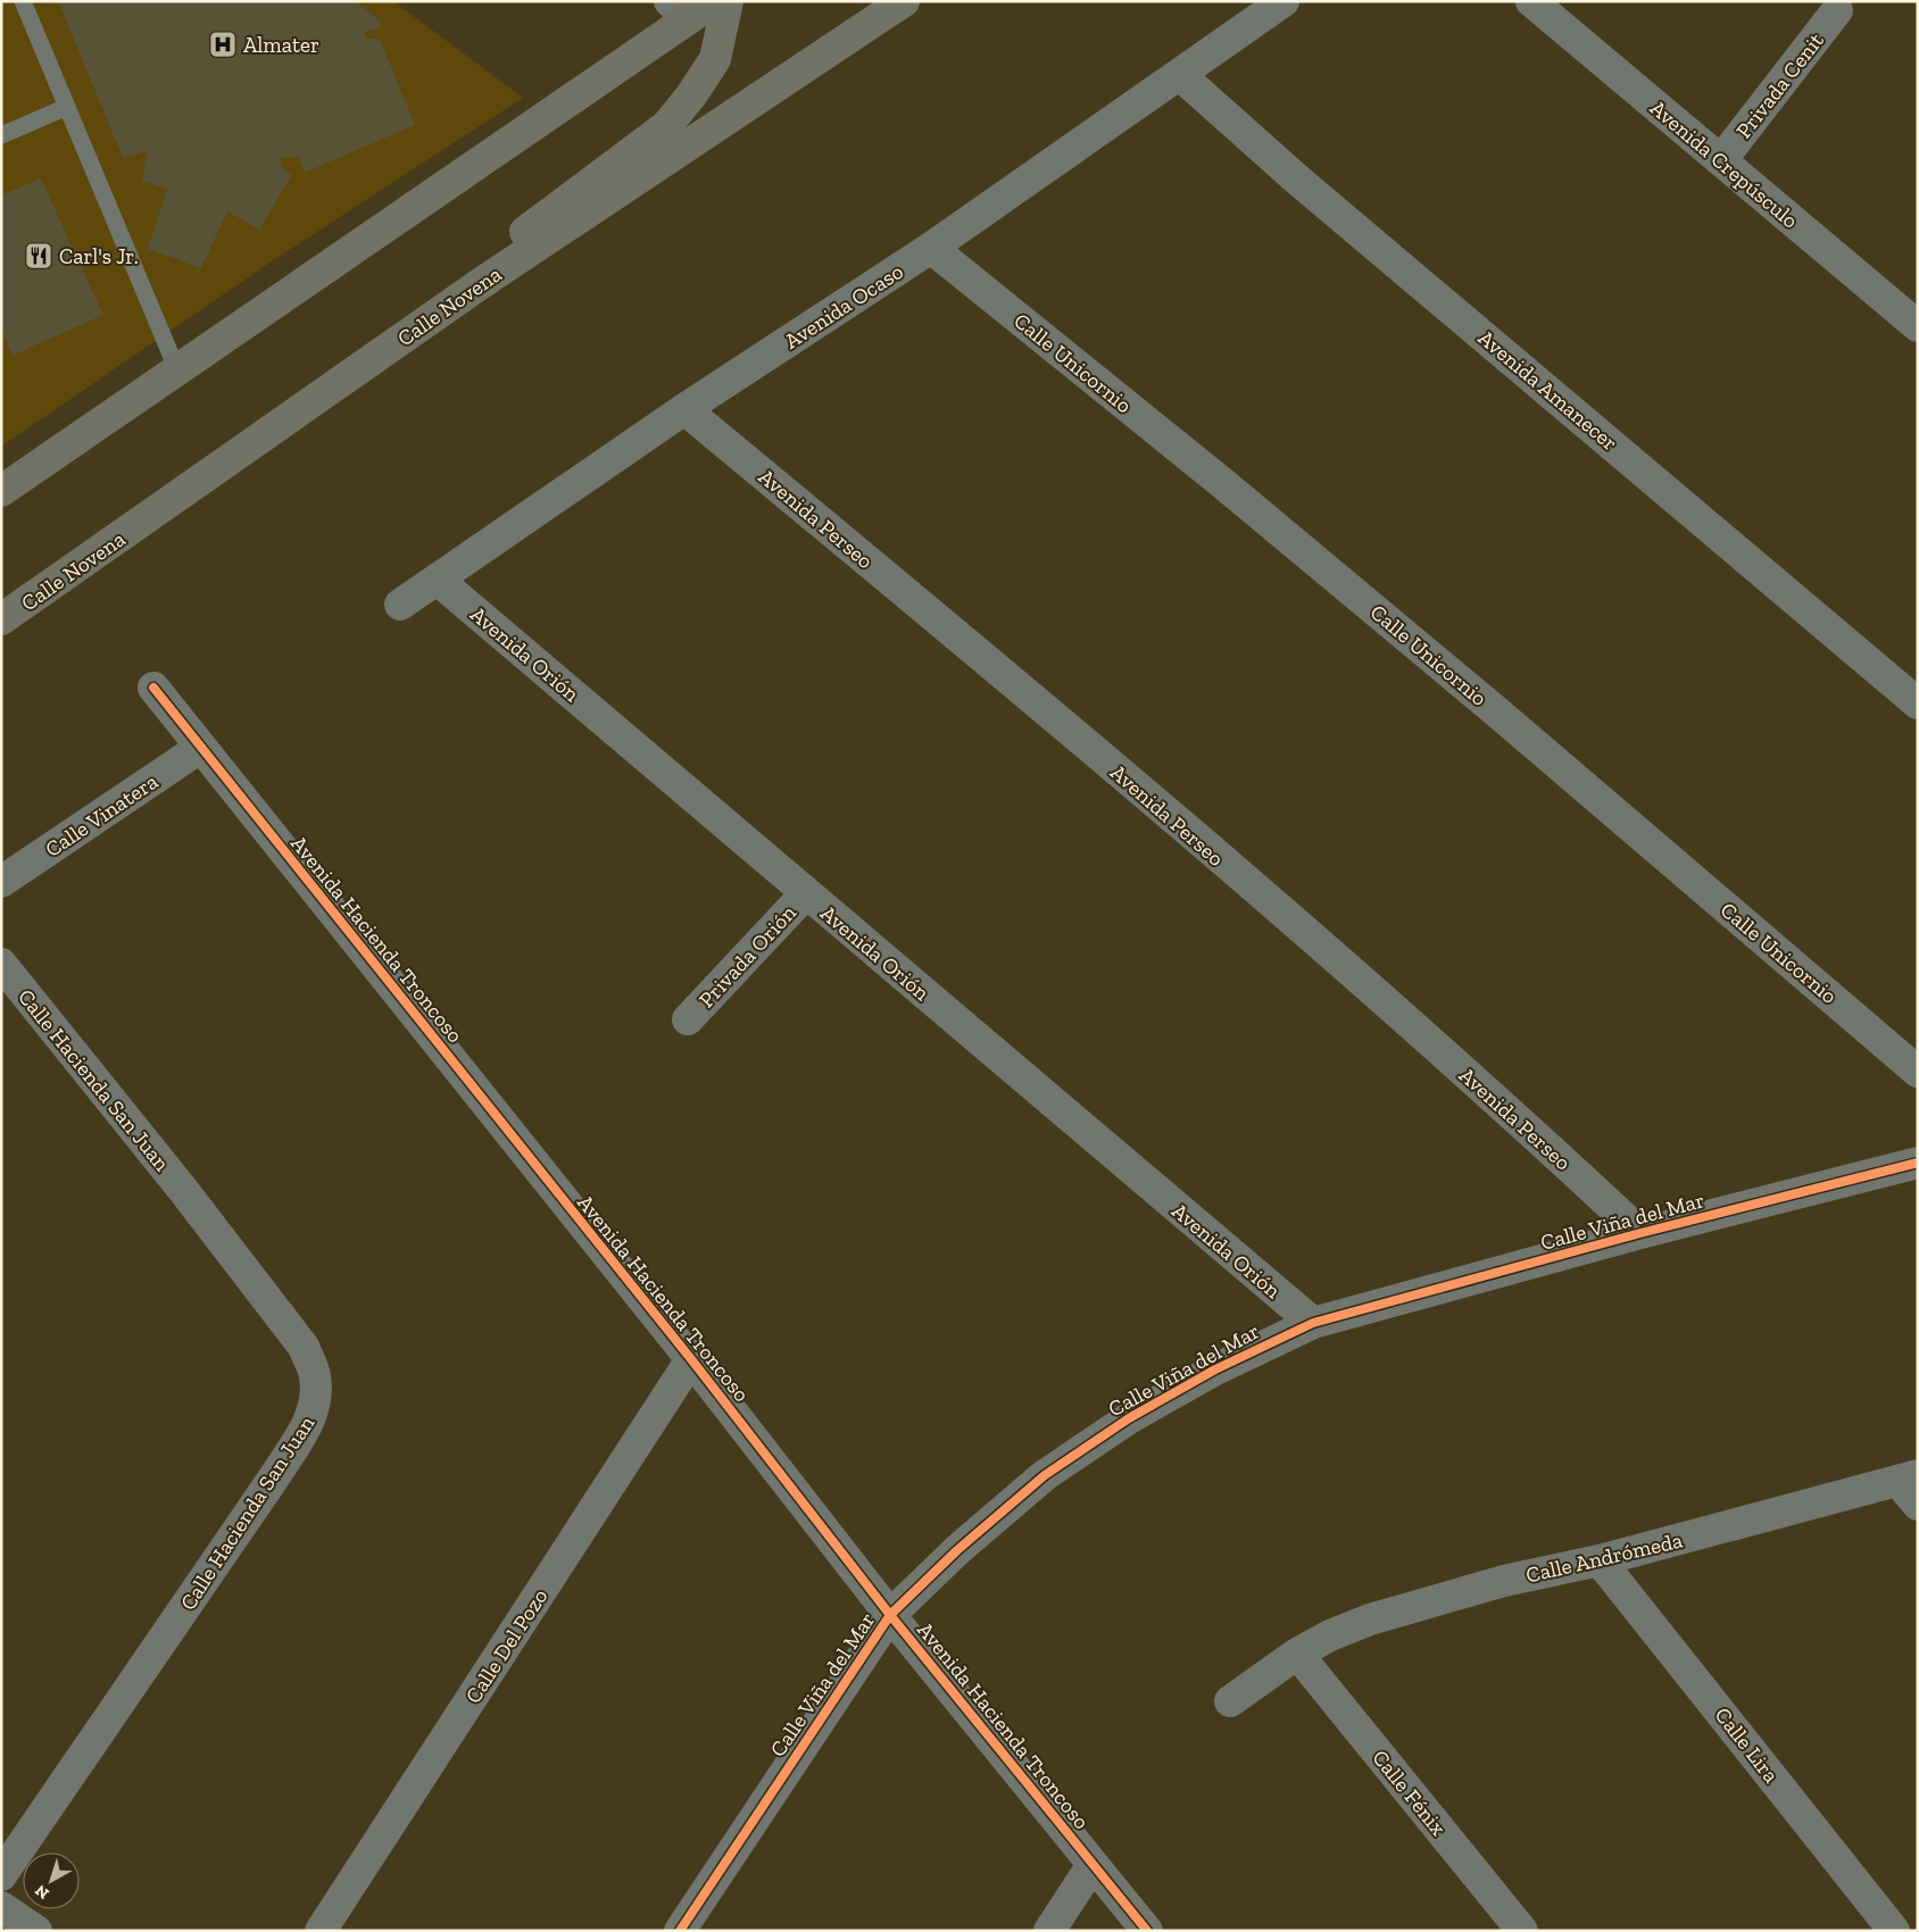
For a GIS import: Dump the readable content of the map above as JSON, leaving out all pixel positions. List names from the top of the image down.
{
  "streets": {
    "main road": ["Calle Novena"],
    "street": [
      "Privada Cenit",
      "Avenida Crepúsculo",
      "Avenida Ocaso",
      "Calle Unicornio",
      "Avenida Amanecer",
      "Avenida Perseo",
      "Avenida Orión",
      "Calle Vinatera",
      "Avenida Hacienda Troncoso",
      "Privada Orión",
      "Calle Hacienda San Juan",
      "Calle Viña del Mar",
      "Calle Andrómeda",
      "Calle Del Pozo",
      "Calle Lira",
      "Calle Fénix"
    ]
  },
  "crossings": [
    ["Privada Cenit", "Avenida Crepúsculo"],
    ["Avenida Ocaso", "Calle Unicornio"],
    ["Avenida Ocaso", "Avenida Amanecer"],
    ["Avenida Ocaso", "Avenida Perseo"],
    ["Avenida Ocaso", "Avenida Orión"],
    ["Avenida Perseo", "Calle Viña del Mar"],
    ["Avenida Orión", "Privada Orión"],
    ["Avenida Orión", "Calle Viña del Mar"],
    ["Calle Vinatera", "Avenida Hacienda Troncoso"],
    ["Avenida Hacienda Troncoso", "Calle Viña del Mar"],
    ["Avenida Hacienda Troncoso", "Calle Del Pozo"],
    ["Calle Andrómeda", "Calle Lira"],
    ["Calle Andrómeda", "Calle Fénix"]
  ],
  "places": {
    "hospital": ["Almater"],
    "restaurant": ["Carl's Jr."]
  },
  "north": "bottom left"
}
